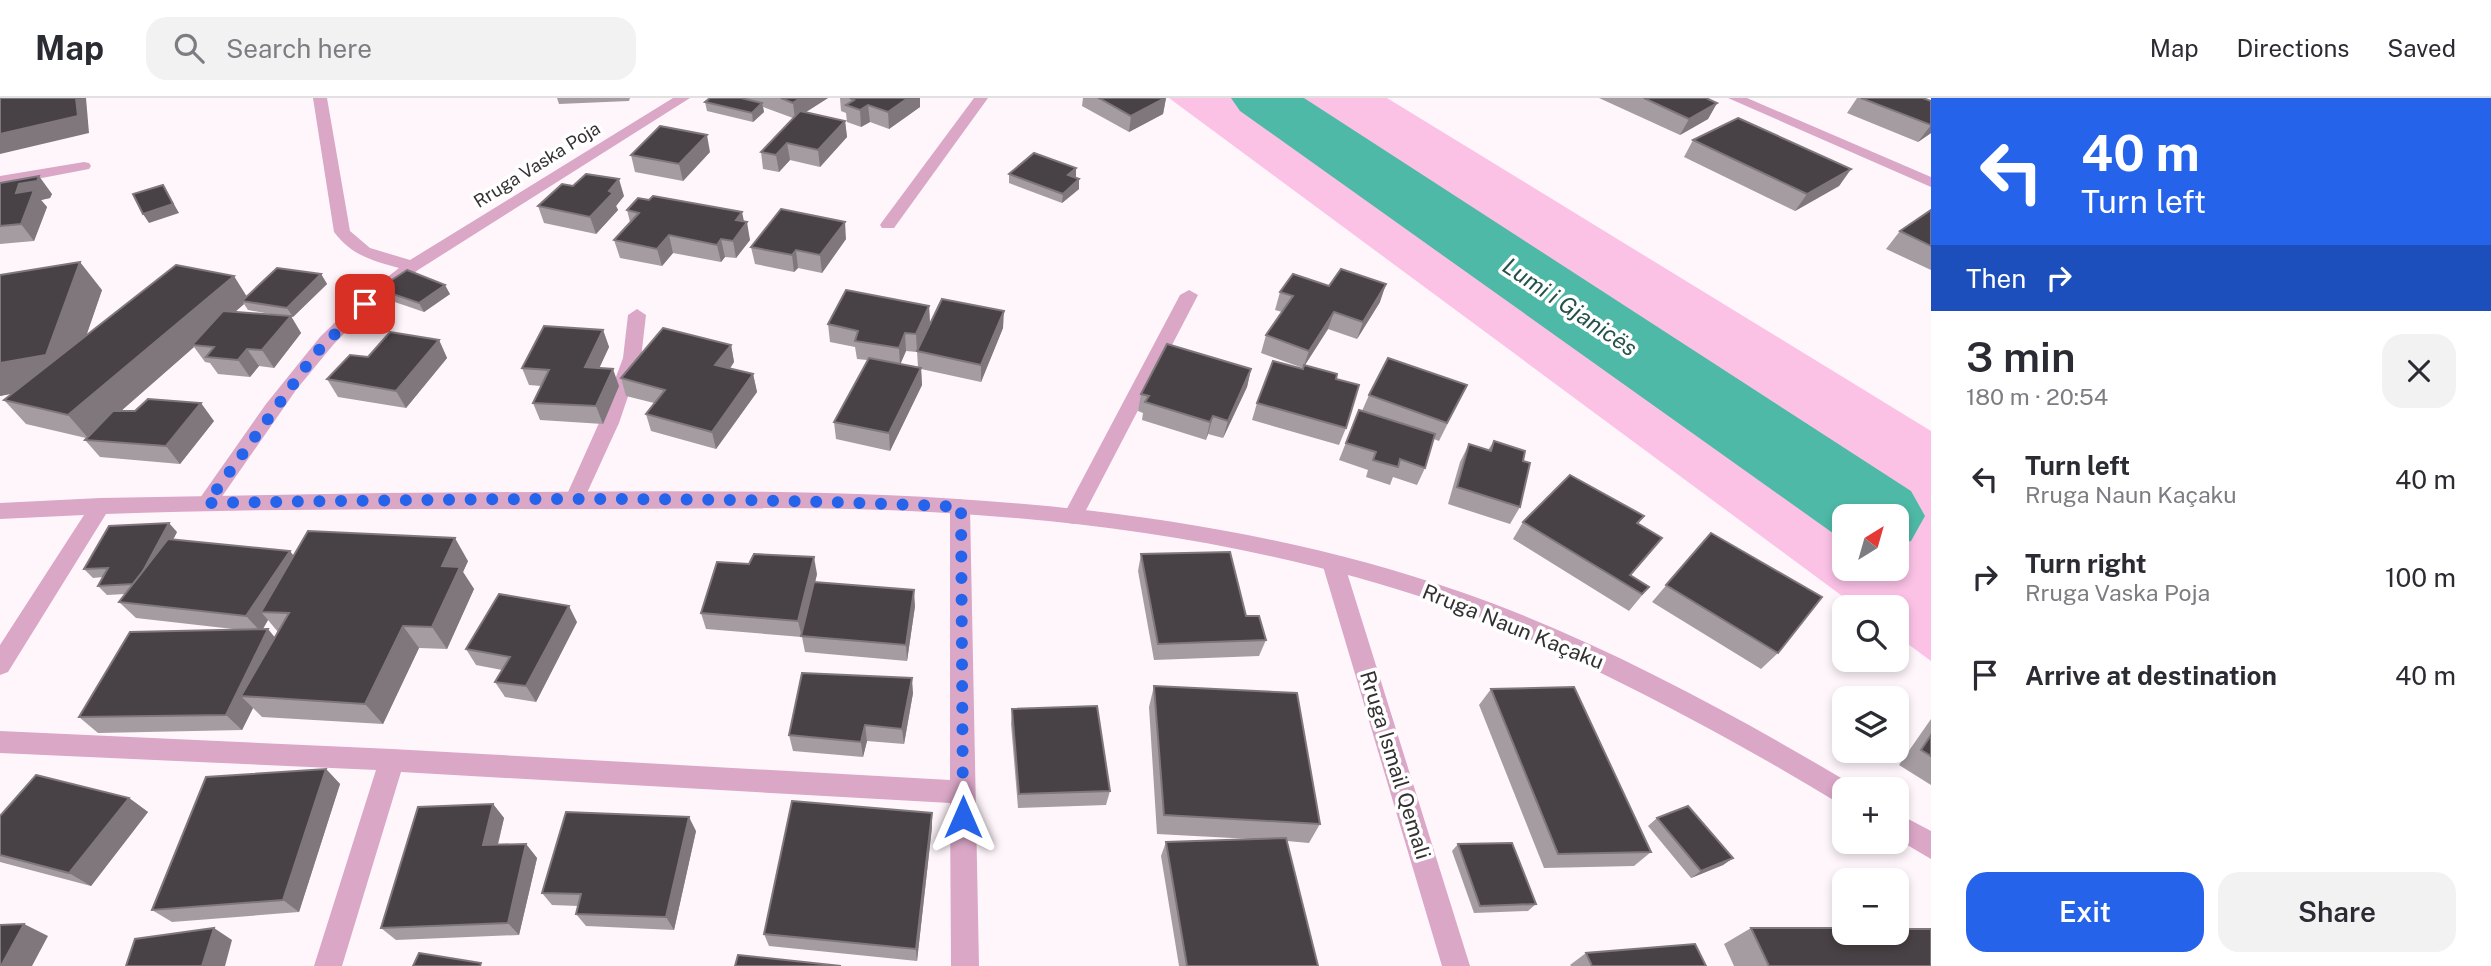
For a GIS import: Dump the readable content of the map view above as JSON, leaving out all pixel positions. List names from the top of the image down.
{
  "streets": {
    "street": ["Rruga Vaska Poja", "Rruga Naun Kaçaku", "Rruga Ismail Qemali"]
  },
  "crossings": [
    ["Rruga Vaska Poja", "Rruga Naun Kaçaku"],
    ["Rruga Naun Kaçaku", "Rruga Ismail Qemali"]
  ],
  "water": ["Lumi i Gjanicës"],
  "north": "top right",
  "page": {
    "header": "Map",
    "search": "Search here",
    "nav": ["Map", "Directions", "Saved"],
    "turn": ["40 m", "Turn left"],
    "then": "Then",
    "heading": ["3 min", "180 m · 20:54"],
    "list": [
      {
        "name": "Turn left",
        "note": "Rruga Naun Kaçaku",
        "value": "40 m"
      },
      {
        "name": "Turn right",
        "note": "Rruga Vaska Poja",
        "value": "100 m"
      },
      {
        "name": "Arrive at destination",
        "value": "40 m"
      }
    ],
    "map_buttons": ["+", "−"],
    "buttons": ["Exit", "Share"]
  }
}
